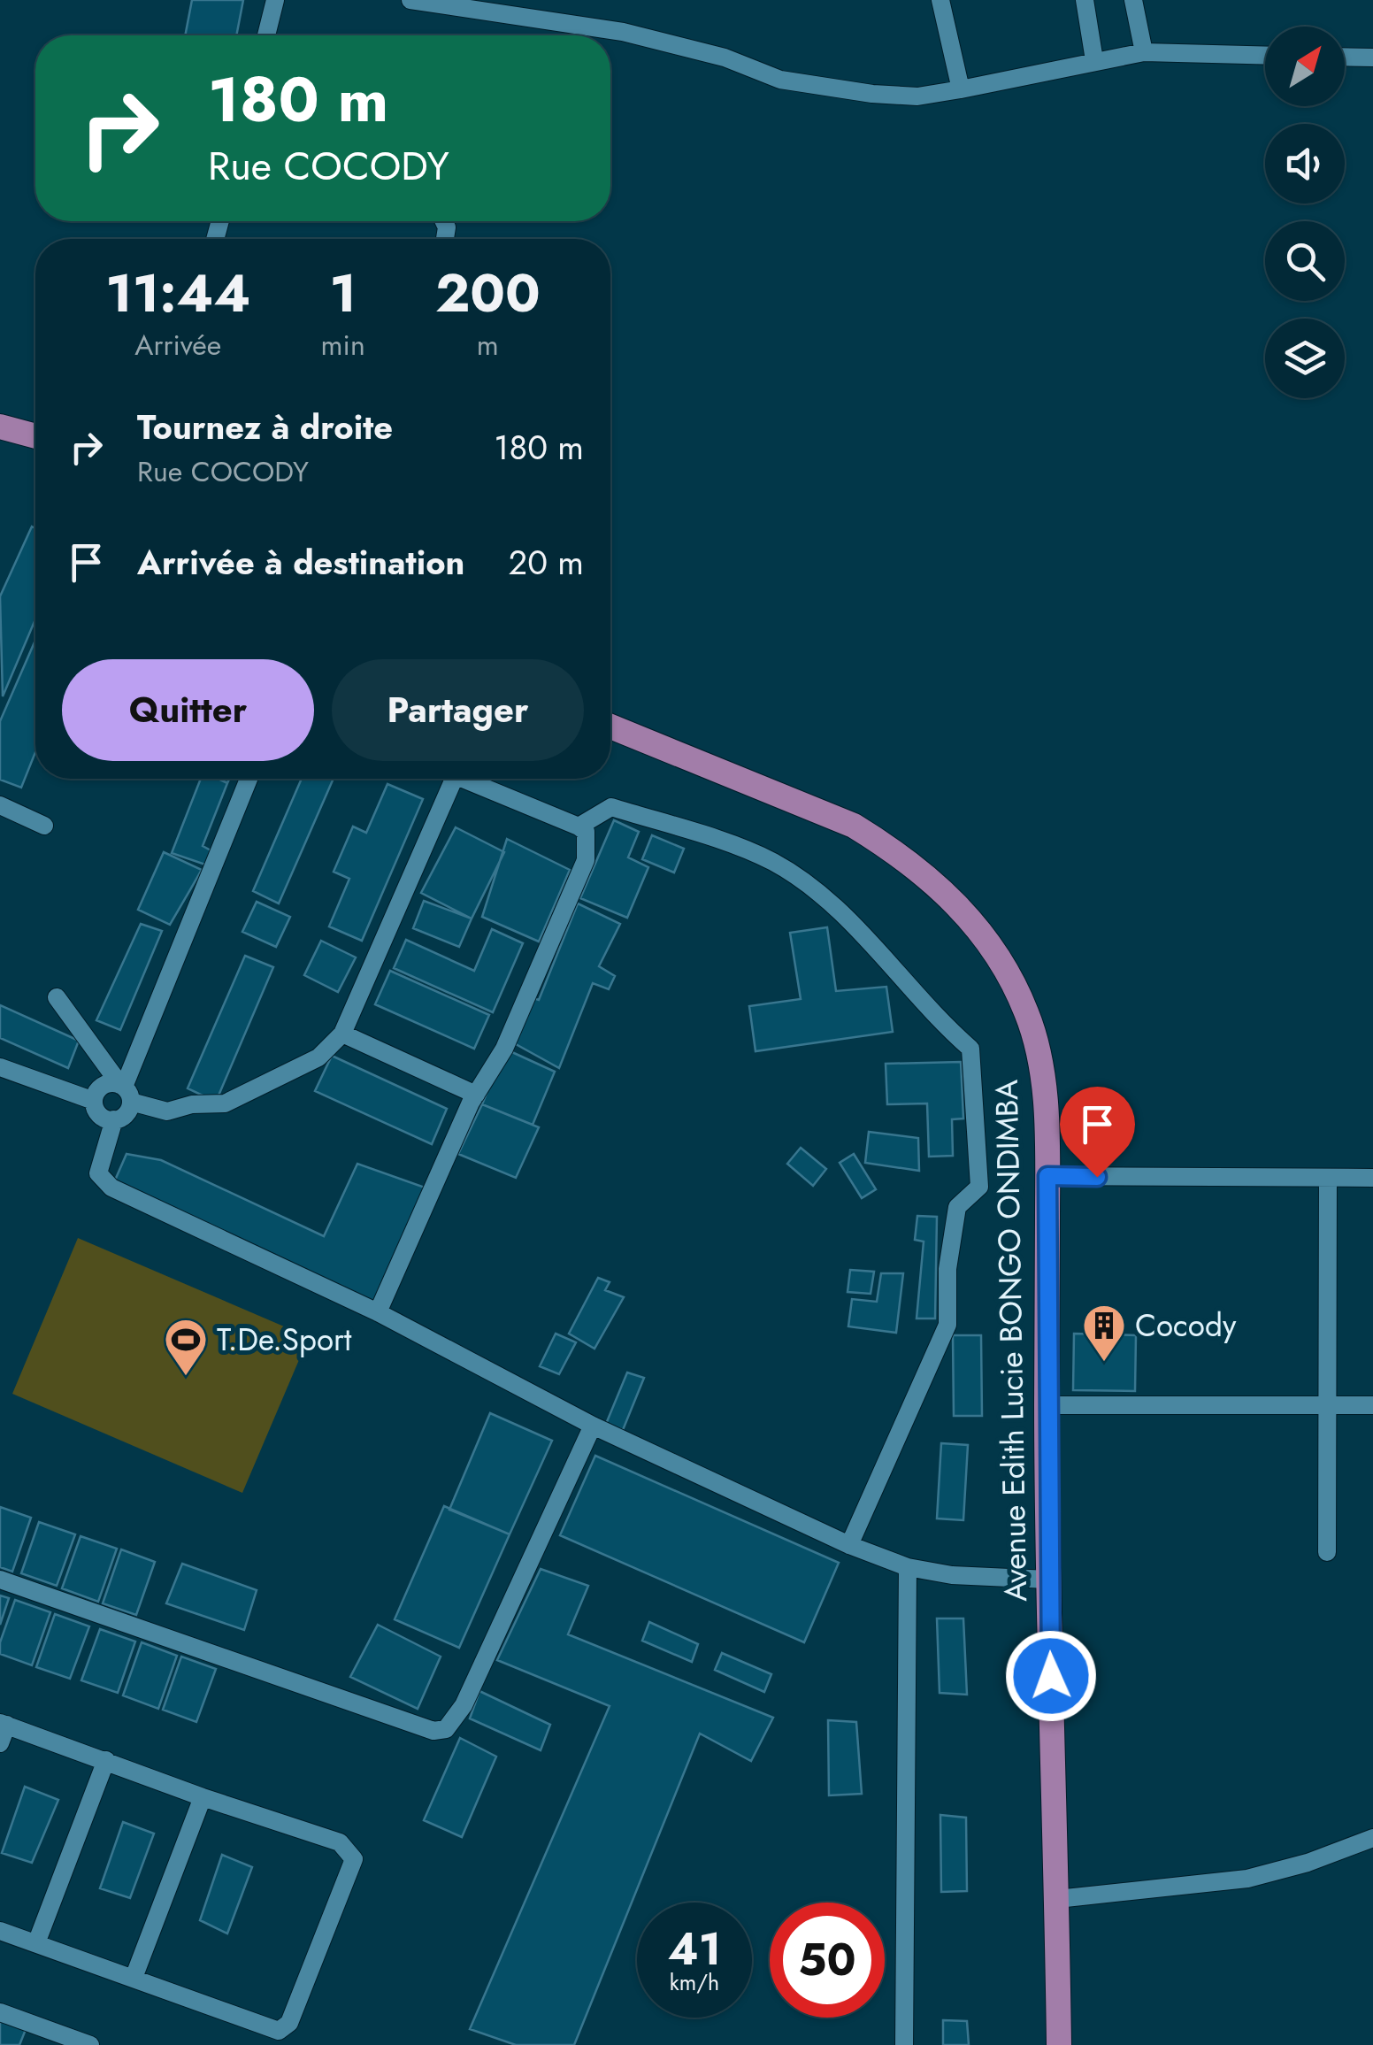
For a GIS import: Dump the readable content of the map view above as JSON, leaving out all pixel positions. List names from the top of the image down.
{
  "streets": {
    "main road": ["Avenue Edith Lucie BONGO ONDIMBA"]
  },
  "places": {
    "building": ["Cocody"],
    "sports": ["T.De.Sport"]
  },
  "north": "top right",
  "page": {
    "turn": ["180 m", "Rue COCODY"],
    "eta": [
      "11:44",
      "Arrivée",
      "1",
      "min",
      "200",
      "m"
    ],
    "list": [
      {
        "name": "Tournez à droite",
        "note": "Rue COCODY",
        "value": "180 m"
      },
      {
        "name": "Arrivée à destination",
        "value": "20 m"
      }
    ],
    "buttons": ["Quitter", "Partager"],
    "speed": "41 km/h",
    "limit": "50"
  }
}
